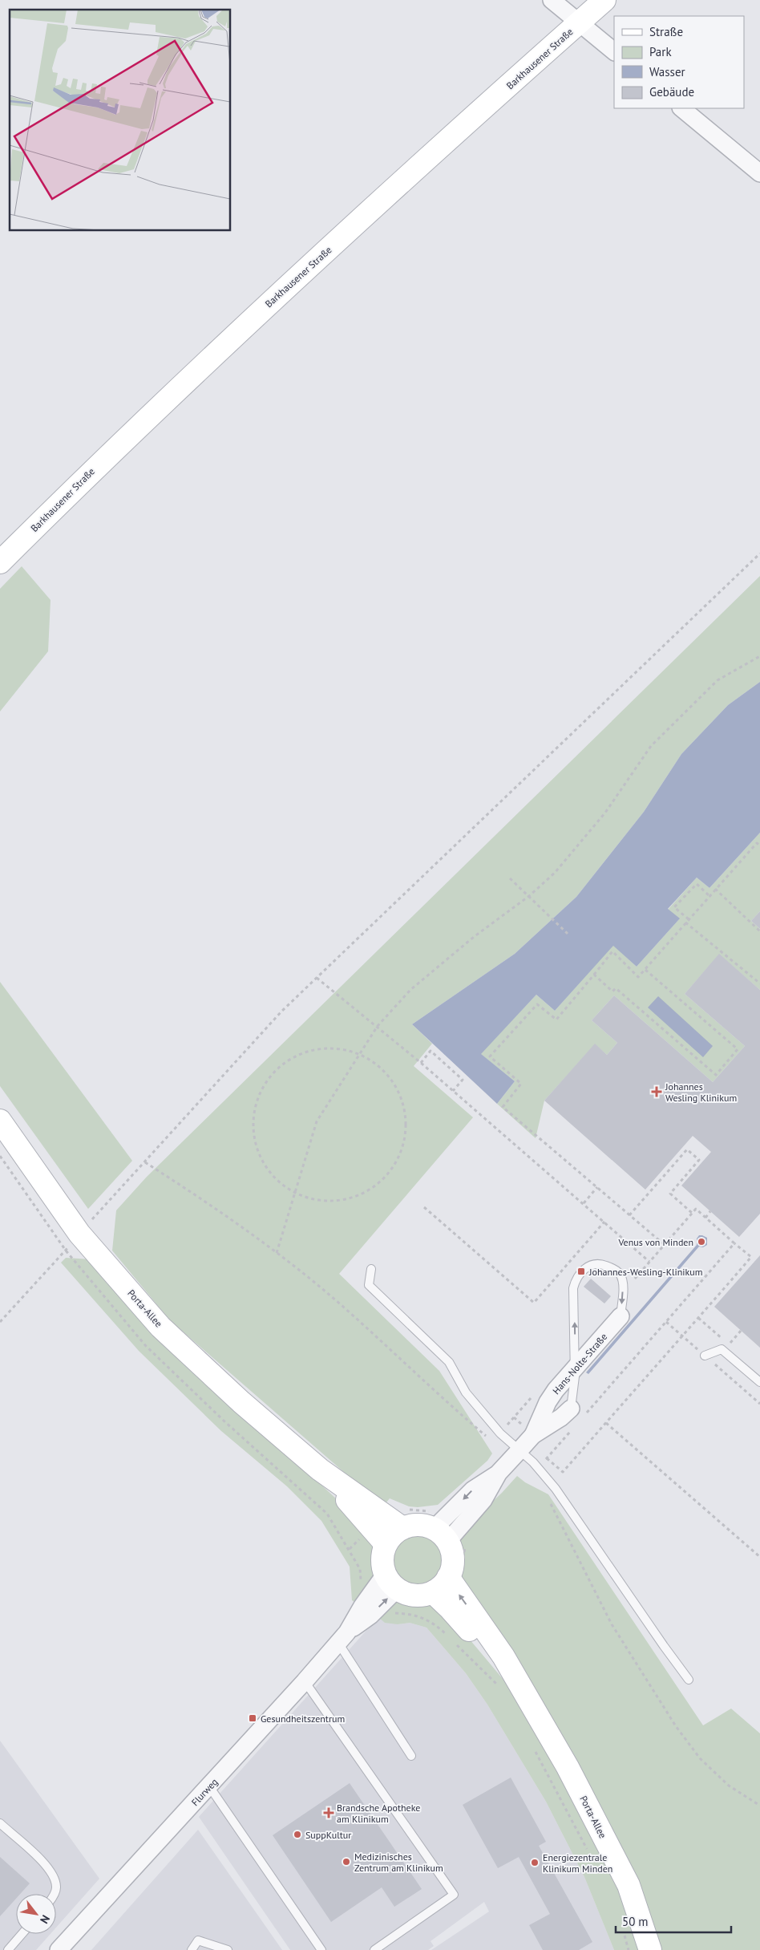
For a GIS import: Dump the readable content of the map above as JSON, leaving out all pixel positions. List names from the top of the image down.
{
  "streets": {
    "street": [
      "Barkhausener Straße",
      "Porta-Allee",
      "Hans-Nolte-Straße",
      "Flurweg"
    ]
  },
  "crossings": [
    ["Porta-Allee", "Hans-Nolte-Straße"],
    ["Porta-Allee", "Flurweg"],
    ["Hans-Nolte-Straße", "Flurweg"]
  ],
  "places": {
    "health": ["Johannes Wesling Klinikum", "Brandsche Apotheke am Klinikum"],
    "other": [
      "Venus von Minden",
      "SuppKultur",
      "Medizinisches Zentrum am Klinikum",
      "Energiezentrale Klinikum Minden"
    ],
    "transit": ["Johannes-Wesling-Klinikum", "Gesundheitszentrum"]
  },
  "legend": [
    "Straße",
    "Park",
    "Wasser",
    "Gebäude"
  ],
  "scale_bar": "50 m",
  "north": "bottom right"
}
